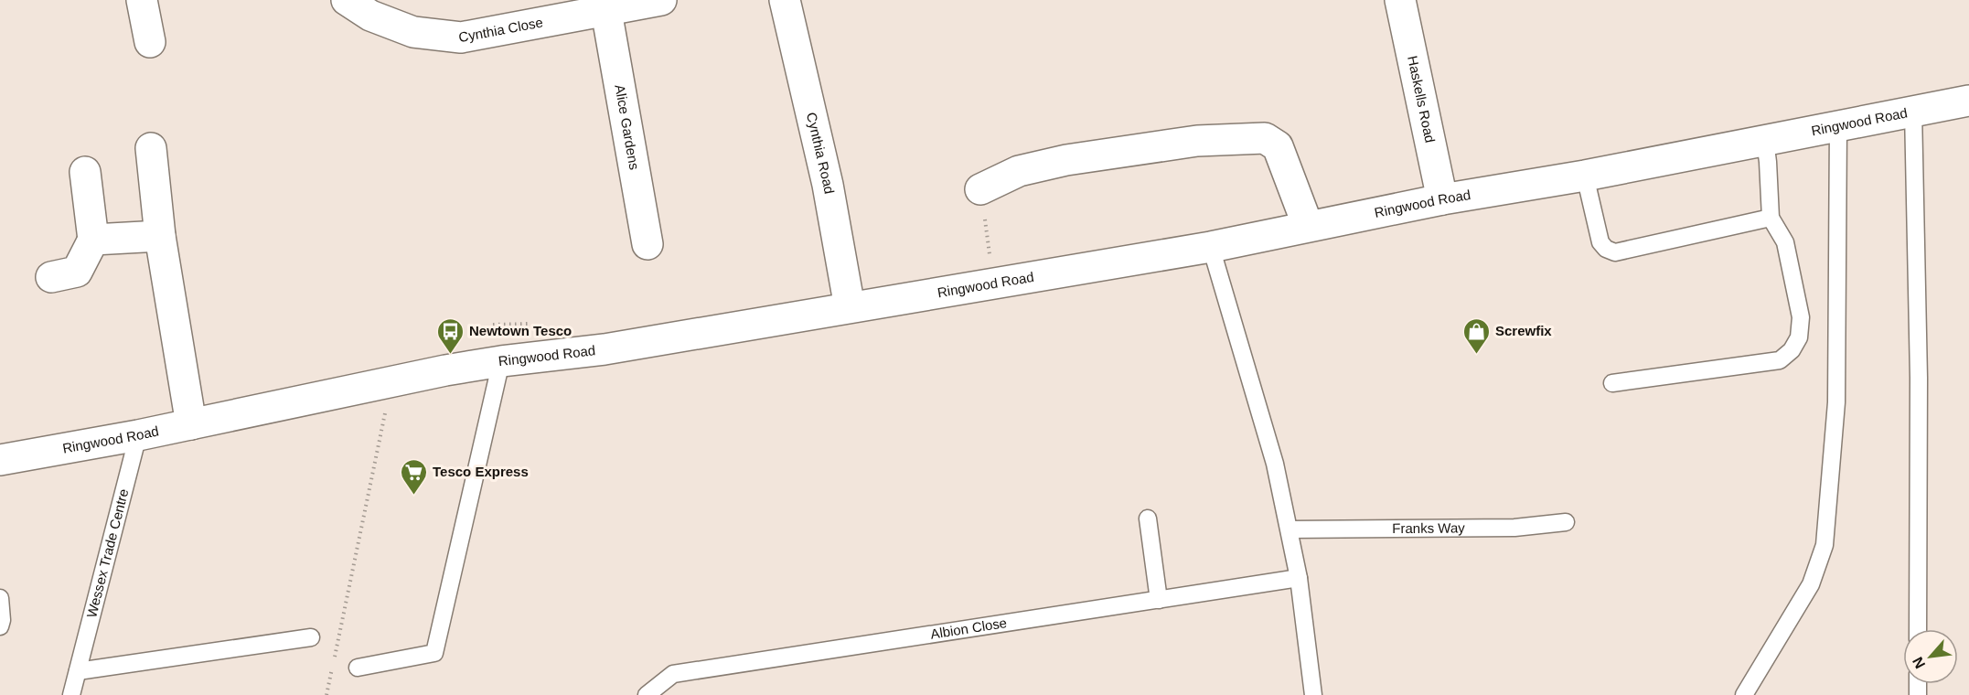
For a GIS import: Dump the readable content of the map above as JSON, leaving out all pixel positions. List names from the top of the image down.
{
  "streets": {
    "main road": [
      "Cynthia Close",
      "Haskells Road",
      "Ringwood Road",
      "Alice Gardens",
      "Cynthia Road"
    ],
    "lane": ["Franks Way", "Wessex Trade Centre", "Albion Close"]
  },
  "crossings": [
    ["Cynthia Close", "Alice Gardens"],
    ["Haskells Road", "Ringwood Road"],
    ["Ringwood Road", "Cynthia Road"],
    ["Ringwood Road", "Wessex Trade Centre"]
  ],
  "places": {
    "bus stop": ["Newtown Tesco"],
    "shop": ["Screwfix"],
    "supermarket": ["Tesco Express"]
  },
  "north": "bottom left"
}
